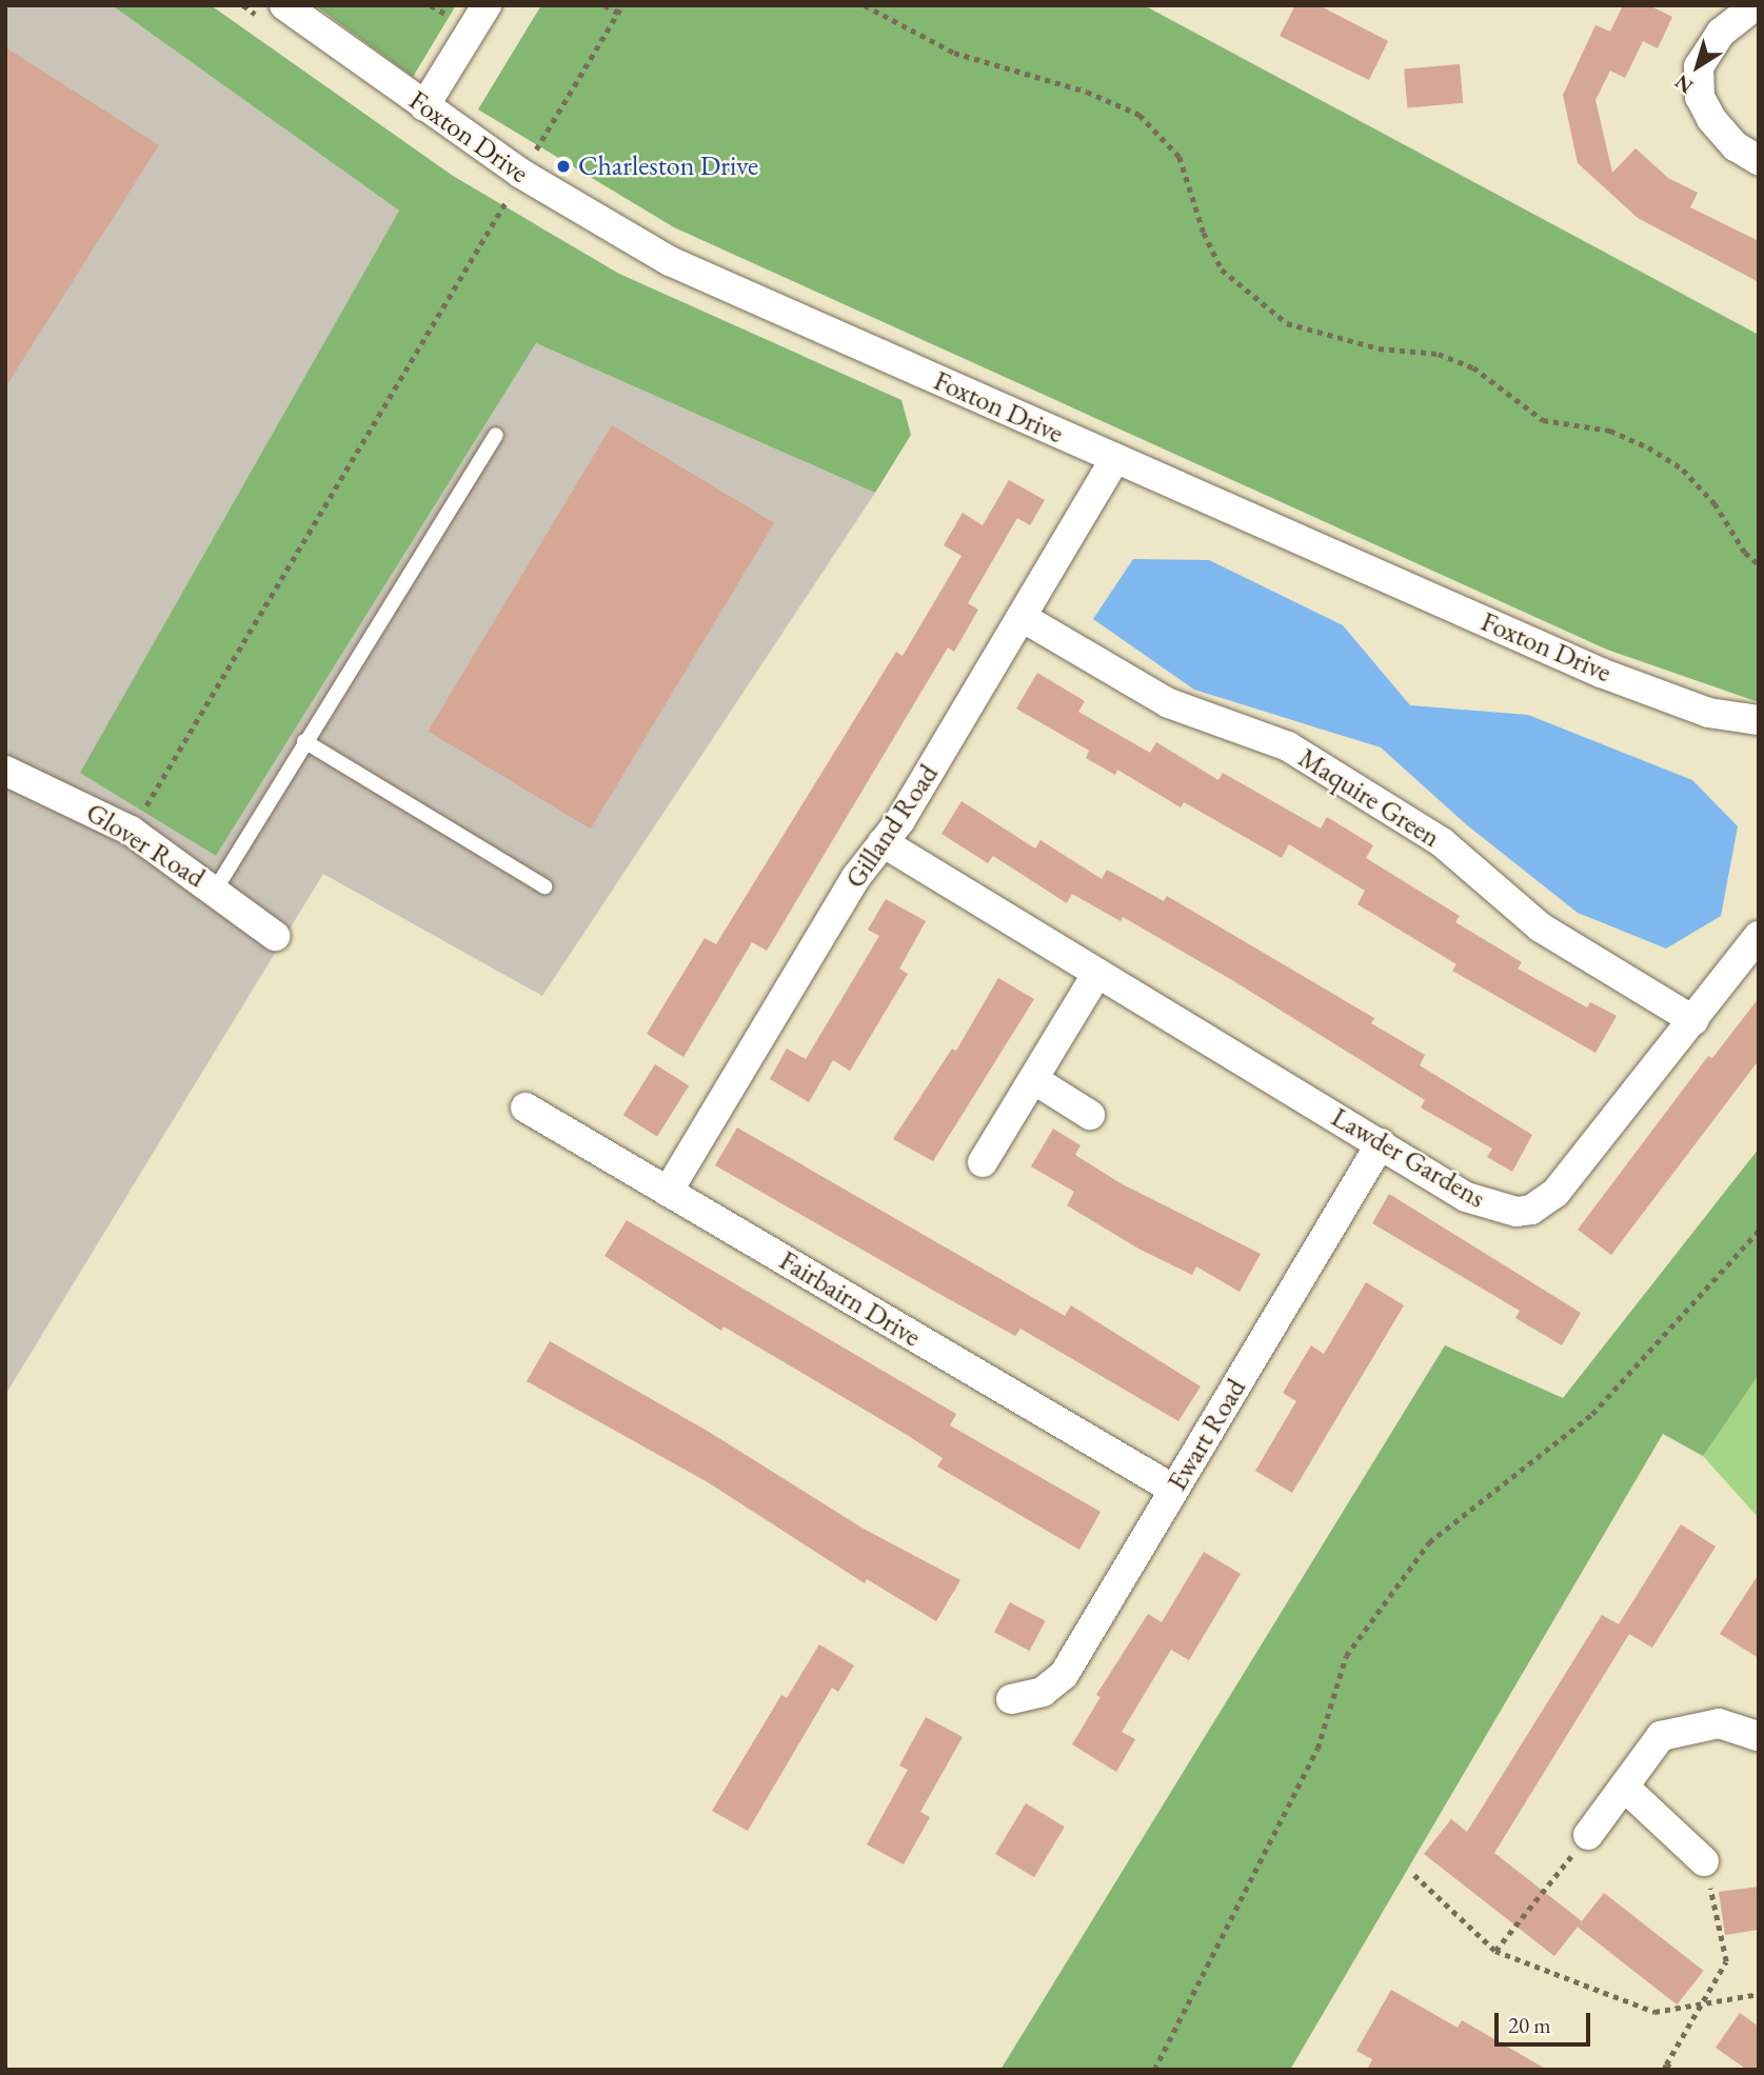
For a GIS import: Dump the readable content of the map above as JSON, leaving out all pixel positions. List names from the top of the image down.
{
  "streets": {
    "street": [
      "Foxton Drive",
      "Maquire Green",
      "Gilland Road",
      "Glover Road",
      "Lawder Gardens",
      "Fairbairn Drive",
      "Ewart Road"
    ]
  },
  "crossings": [
    ["Foxton Drive", "Gilland Road"],
    ["Maquire Green", "Gilland Road"],
    ["Maquire Green", "Lawder Gardens"],
    ["Gilland Road", "Lawder Gardens"],
    ["Gilland Road", "Fairbairn Drive"],
    ["Lawder Gardens", "Ewart Road"],
    ["Fairbairn Drive", "Ewart Road"]
  ],
  "places": ["Charleston Drive"],
  "scale_bar": "20 m",
  "north": "bottom left"
}
